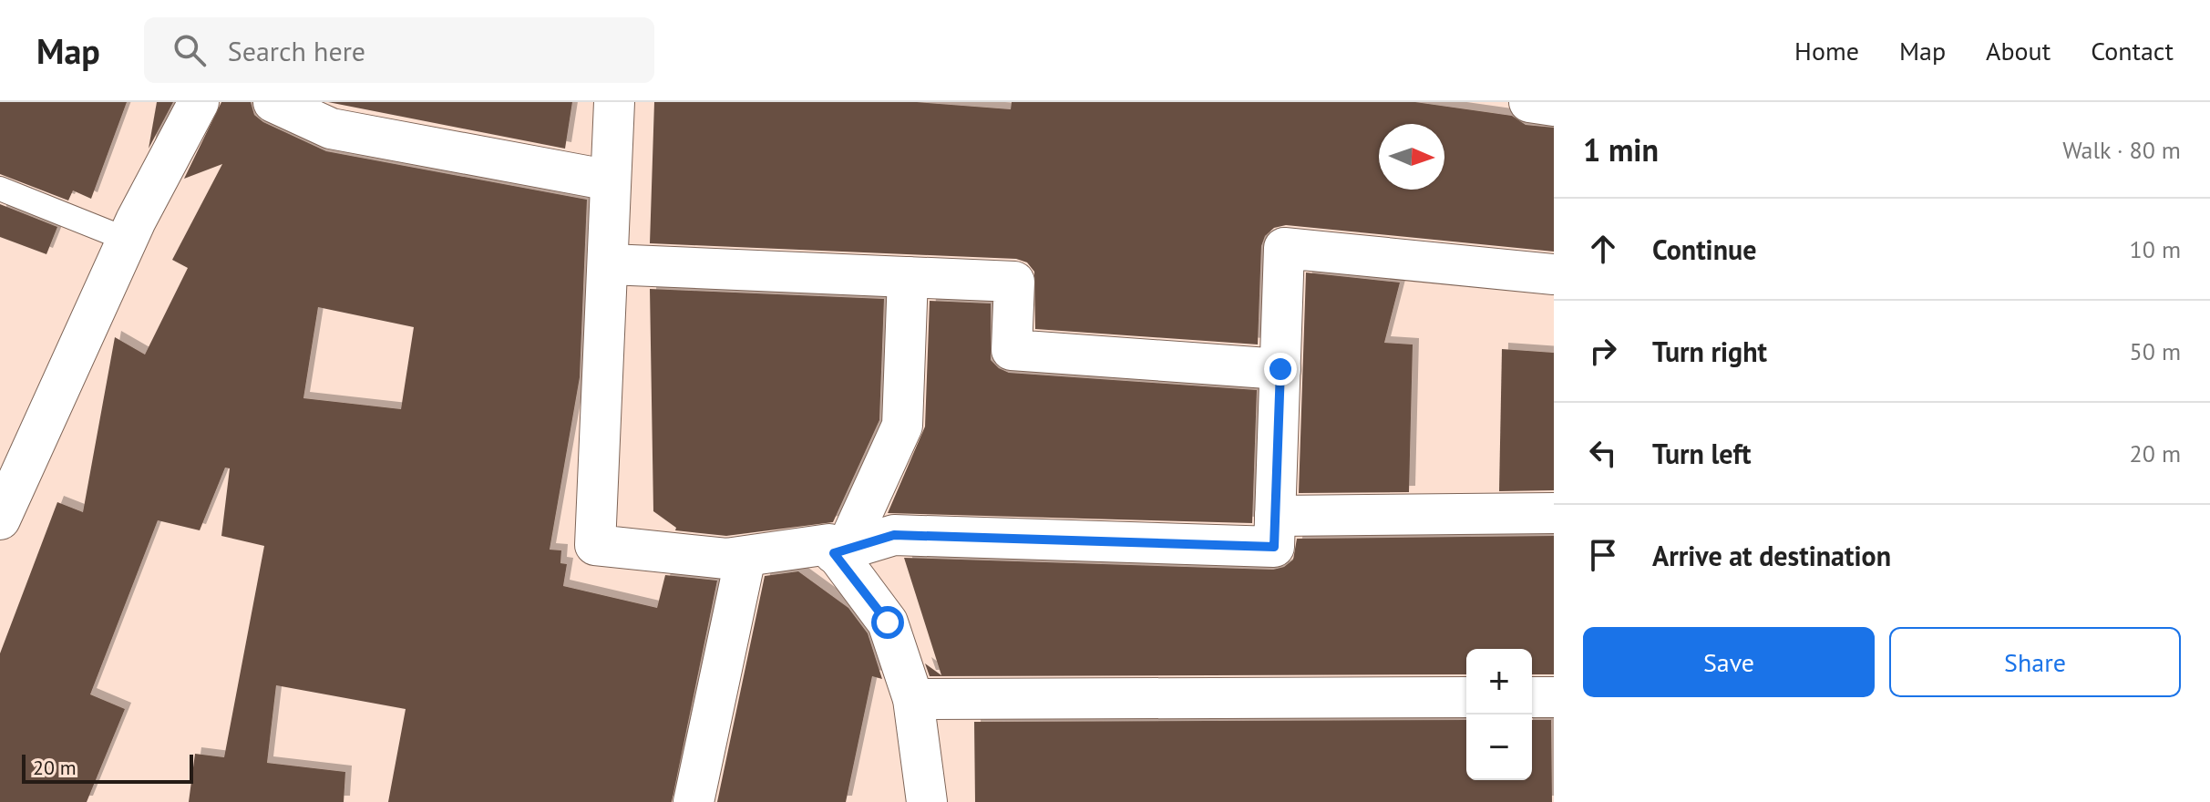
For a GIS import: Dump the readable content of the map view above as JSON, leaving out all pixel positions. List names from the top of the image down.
{
  "scale_bar": "20 m",
  "north": "right",
  "page": {
    "header": "Map",
    "search": "Search here",
    "nav": [
      "Home",
      "Map",
      "About",
      "Contact"
    ],
    "heading": ["1 min", "Walk · 80 m"],
    "list": [
      ["Continue", "10 m"],
      ["Turn right", "50 m"],
      ["Turn left", "20 m"],
      "Arrive at destination"
    ],
    "buttons": ["Save", "Share"],
    "map_buttons": ["+", "−"],
    "scale": "20 m"
  }
}
